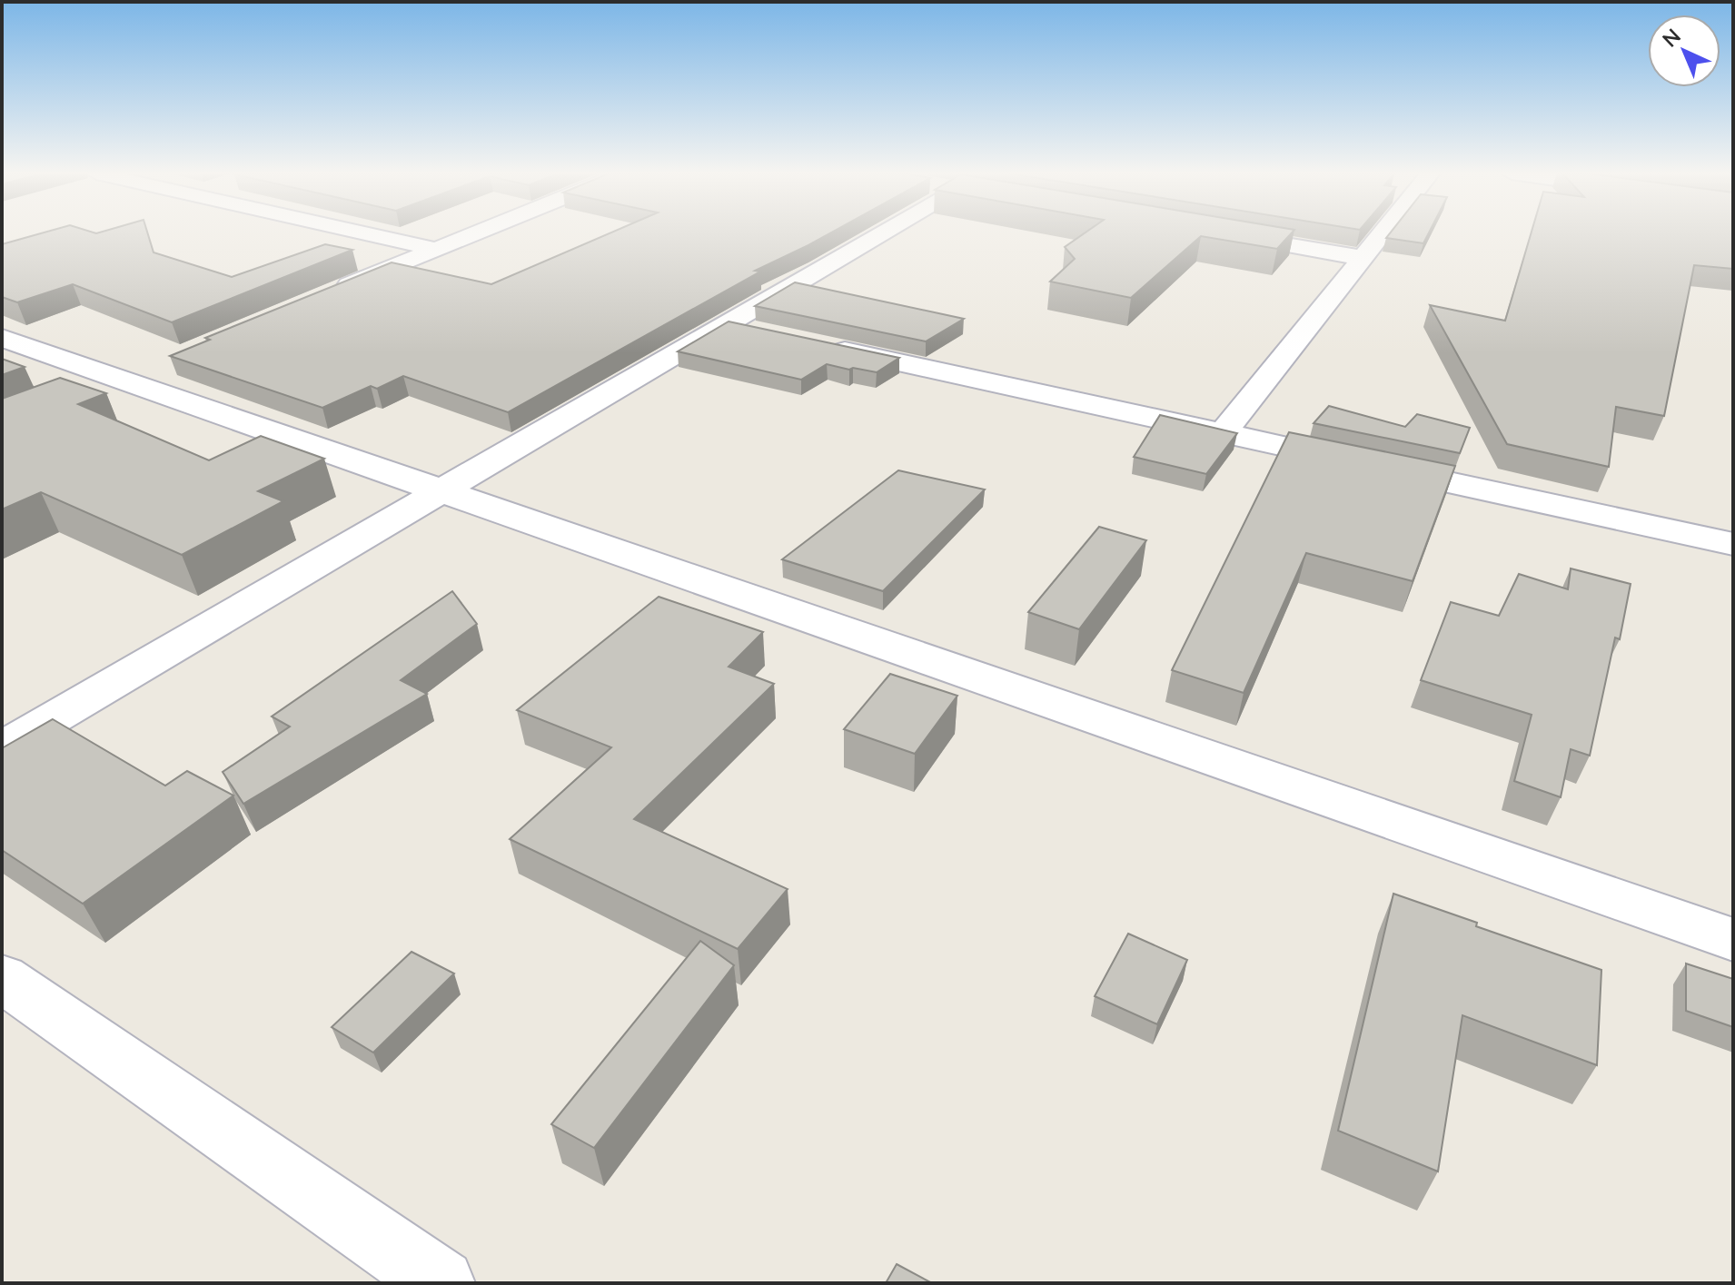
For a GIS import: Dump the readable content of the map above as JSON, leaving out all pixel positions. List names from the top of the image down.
{
  "north": "top left"
}
